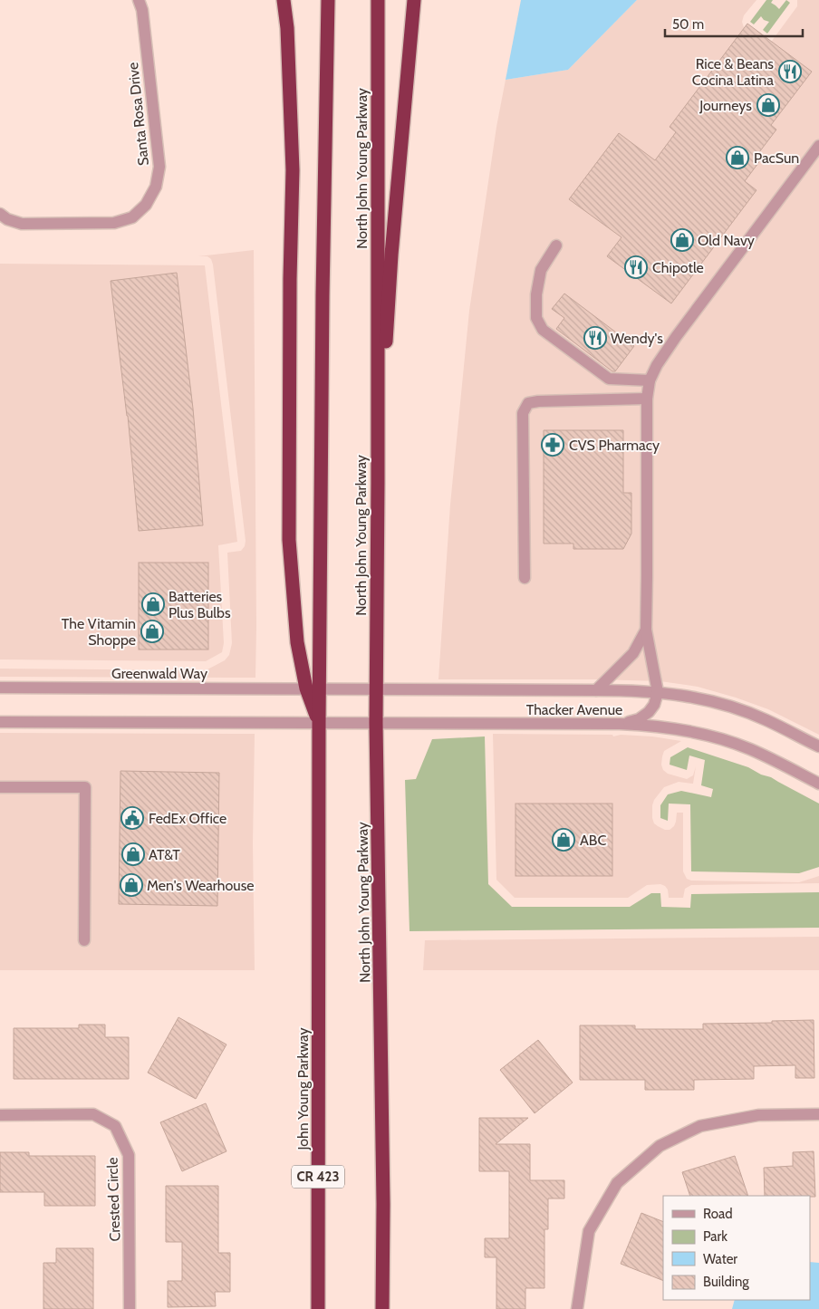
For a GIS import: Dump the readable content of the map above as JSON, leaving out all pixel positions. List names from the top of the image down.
{
  "streets": {
    "highway": ["North John Young Parkway", "John Young Parkway", "CR 423"],
    "street": [
      "Santa Rosa Drive",
      "Greenwald Way",
      "Thacker Avenue",
      "Crested Circle"
    ]
  },
  "crossings": [
    ["North John Young Parkway", "Thacker Avenue"],
    ["Greenwald Way", "Thacker Avenue"],
    ["Thacker Avenue", "John Young Parkway"]
  ],
  "places": {
    "restaurant": ["Rice & Beans Cocina Latina", "Chipotle", "Wendy's"],
    "shop": [
      "Journeys",
      "PacSun",
      "Old Navy",
      "Batteries Plus Bulbs",
      "The Vitamin Shoppe",
      "ABC",
      "AT&T",
      "Men's Wearhouse"
    ],
    "pharmacy": ["CVS Pharmacy"],
    "public building": ["FedEx Office"]
  },
  "legend": [
    "Road",
    "Park",
    "Water",
    "Building"
  ],
  "scale_bar": "50 m"
}
